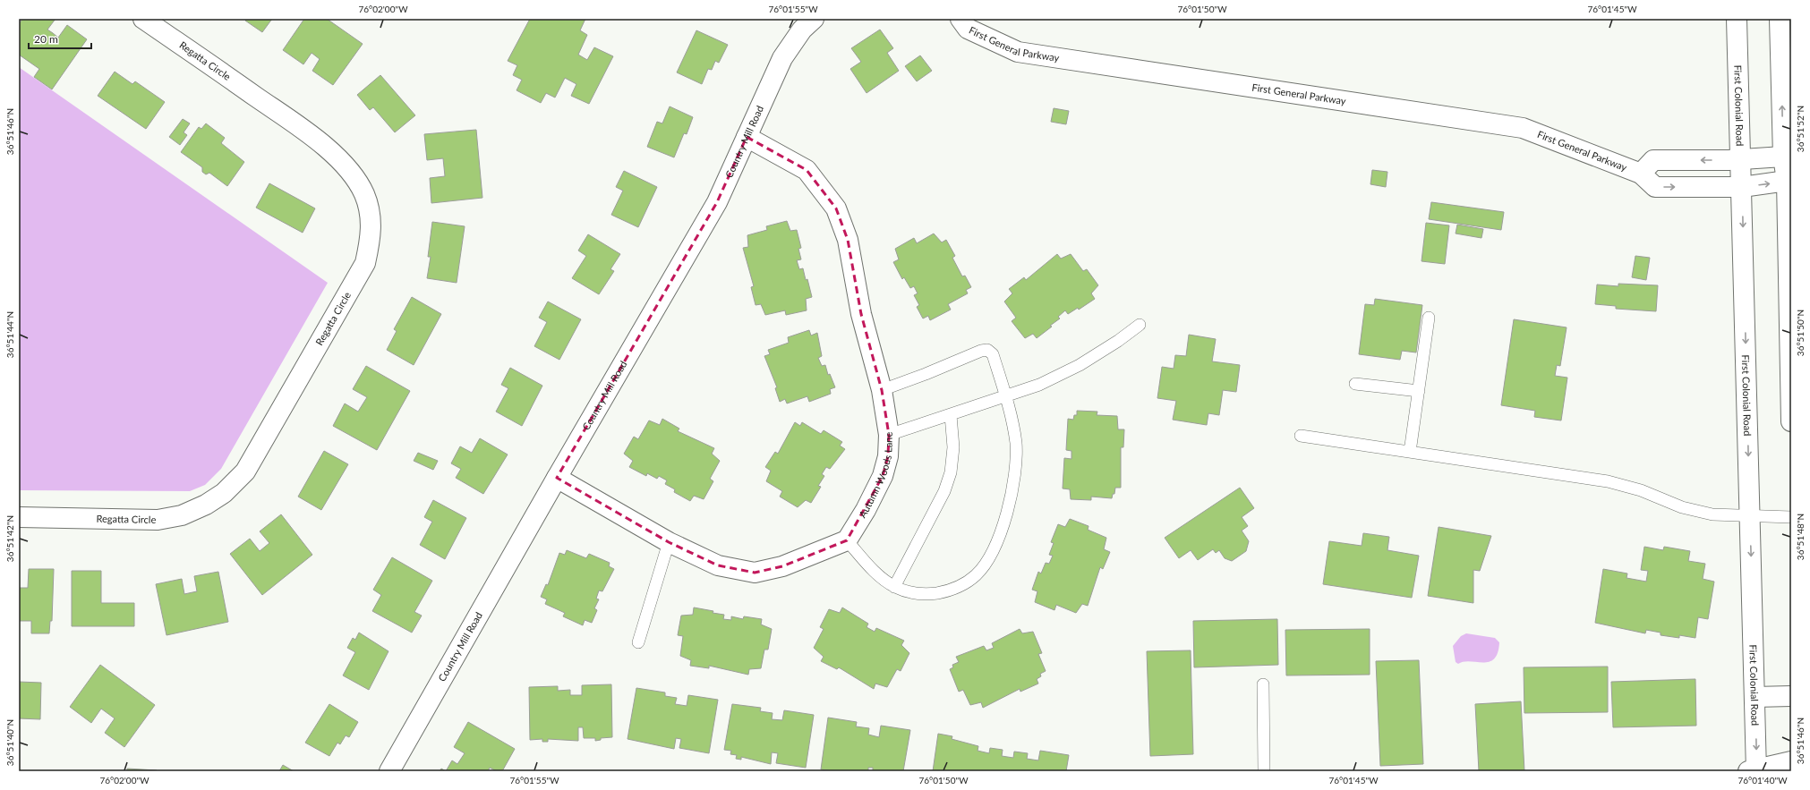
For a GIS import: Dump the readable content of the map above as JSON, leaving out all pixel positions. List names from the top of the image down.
{
  "streets": {
    "street": [
      "First General Parkway",
      "Regatta Circle",
      "First Colonial Road",
      "Country Mill Road",
      "Autumn Woods Lane"
    ]
  },
  "crossings": [
    ["First General Parkway", "First Colonial Road"],
    ["Country Mill Road", "Autumn Woods Lane"]
  ],
  "scale_bar": "20 m",
  "coordinates": [
    "76°02'00\"W",
    "76°01'55\"W",
    "76°01'50\"W",
    "76°01'45\"W",
    "36°51'52\"N",
    "36°51'46\"N",
    "36°51'50\"N",
    "36°51'44\"N",
    "36°51'48\"N",
    "36°51'42\"N",
    "36°51'40\"N",
    "76°01'40\"W"
  ]
}
